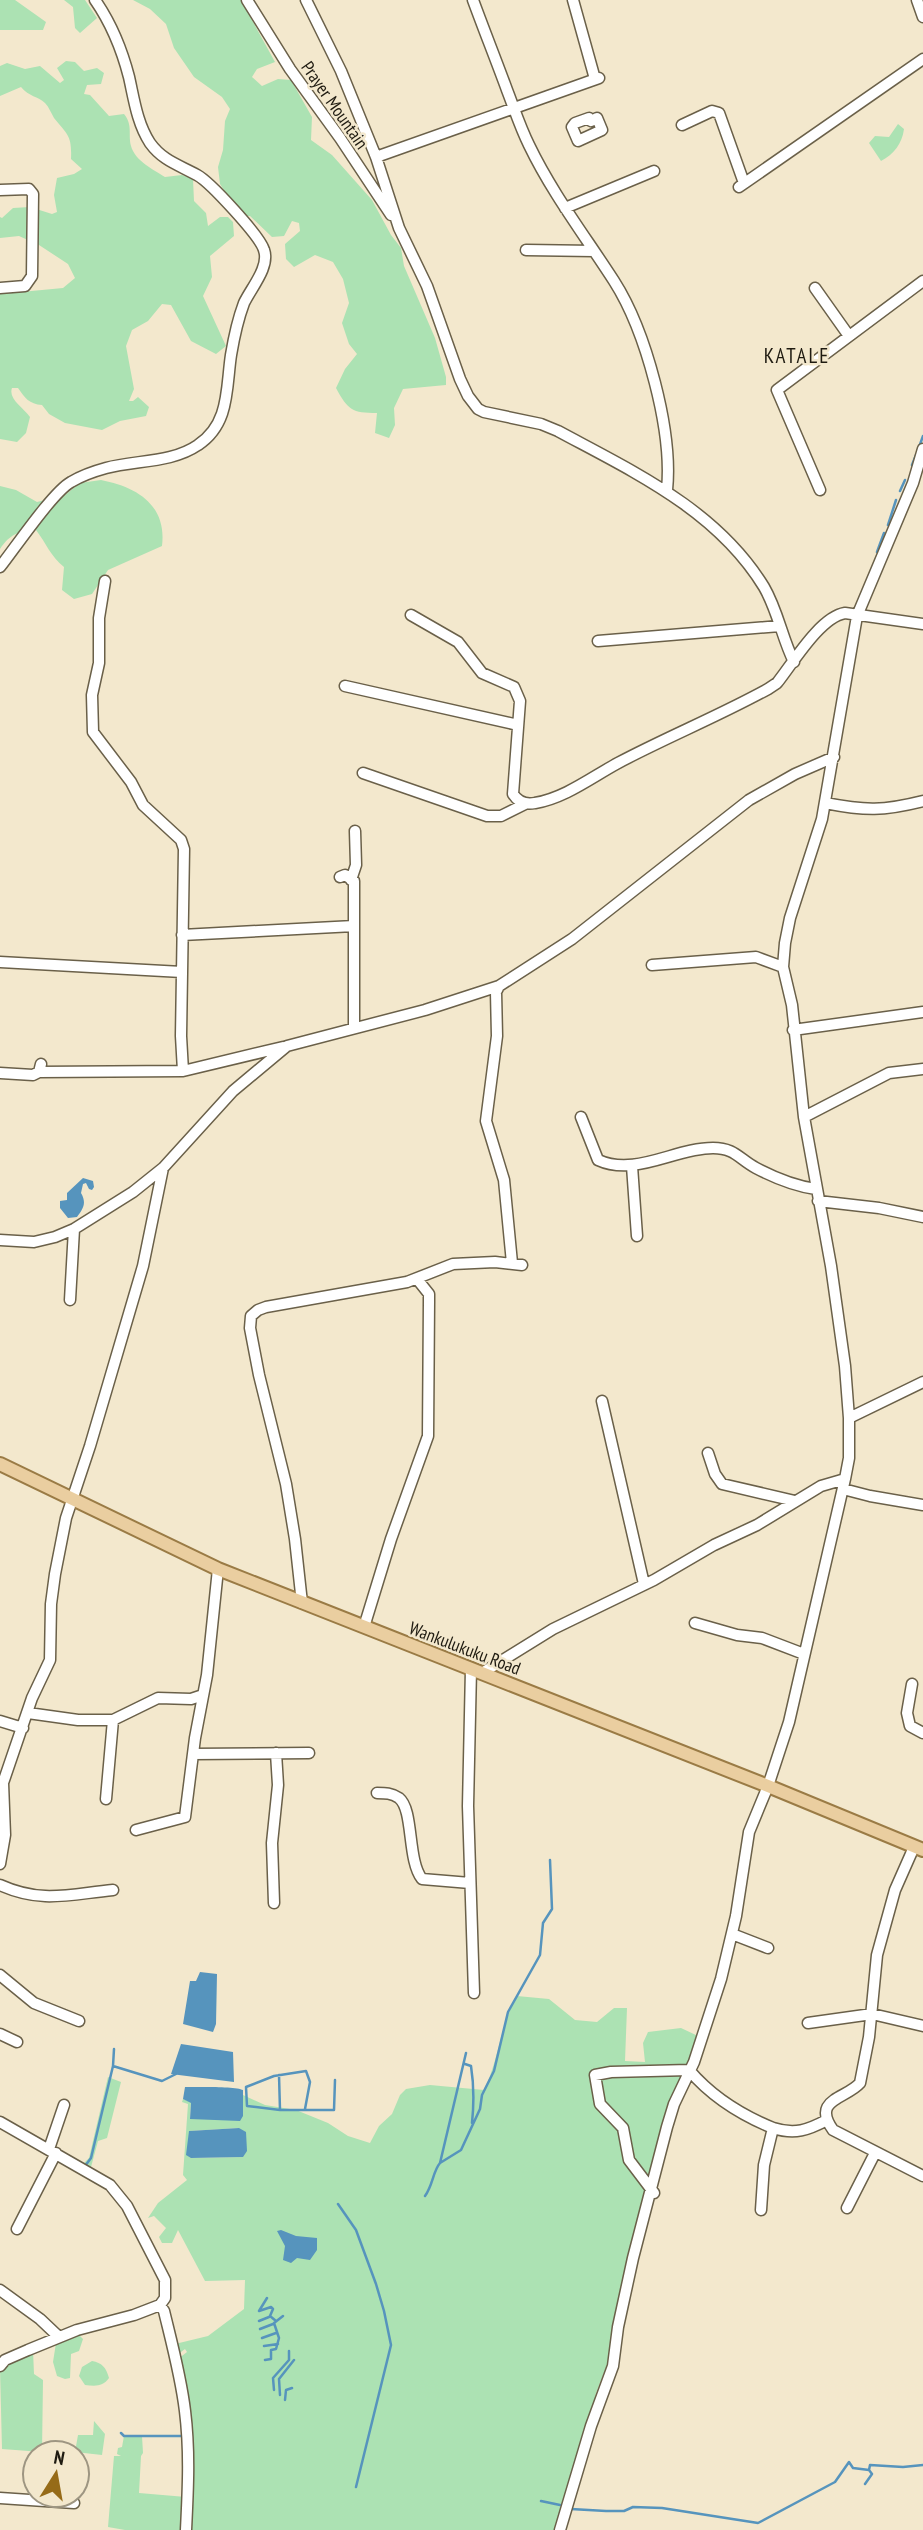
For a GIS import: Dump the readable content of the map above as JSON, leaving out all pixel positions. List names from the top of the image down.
{
  "streets": {
    "main road": ["Wankulukuku Road"],
    "street": ["Prayer Mountain"]
  },
  "districts": ["KATALE"],
  "north": "top"
}
